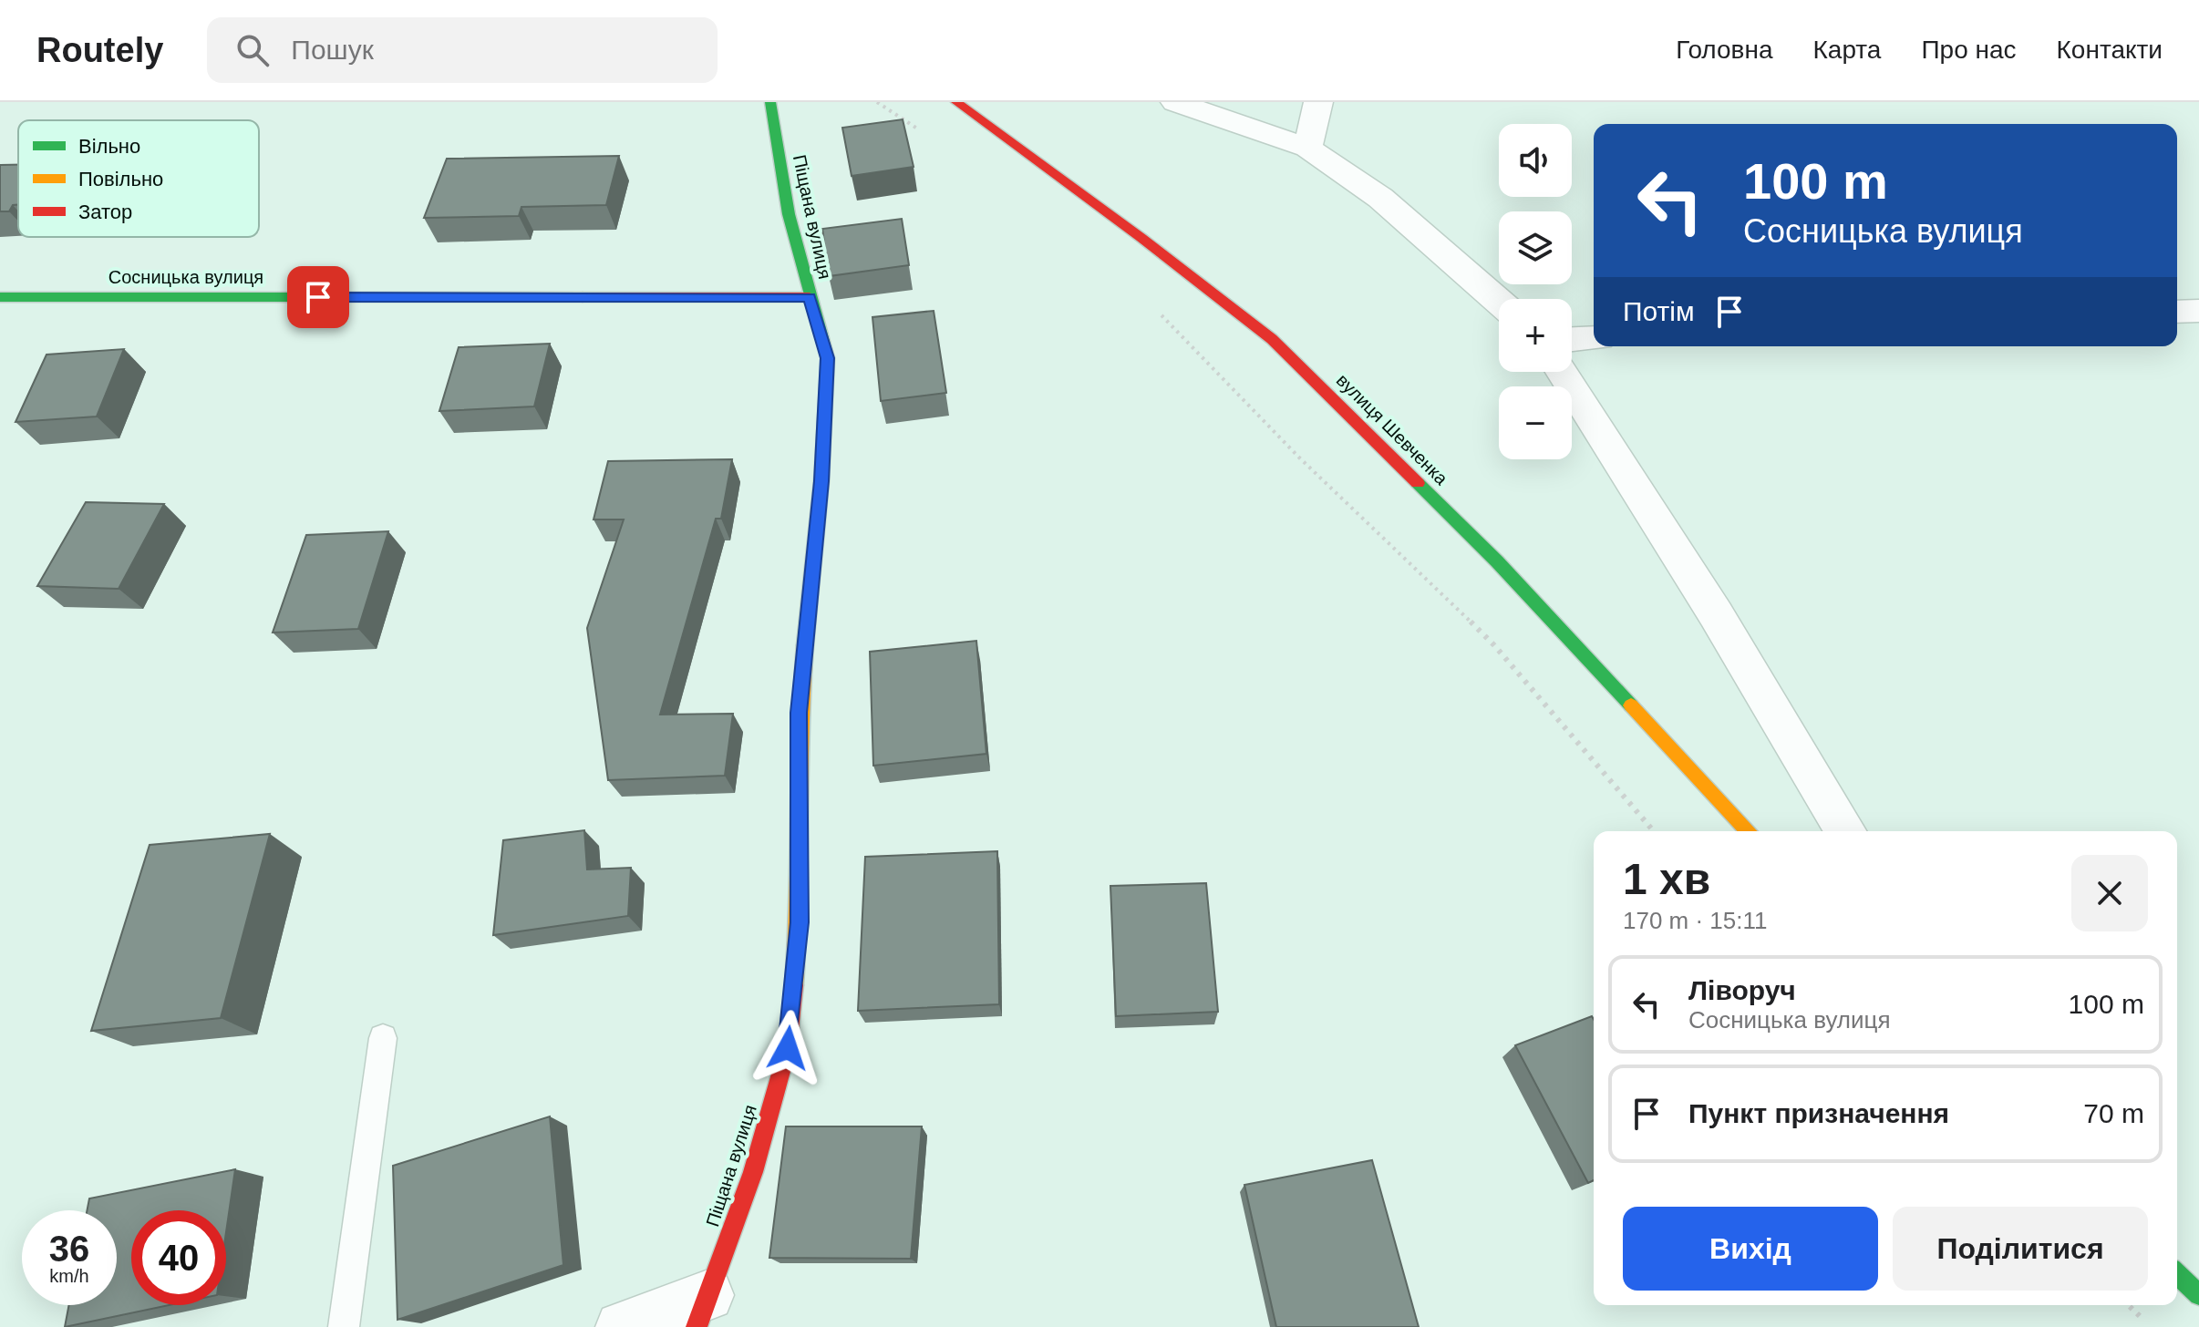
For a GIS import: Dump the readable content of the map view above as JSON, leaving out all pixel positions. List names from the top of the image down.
{
  "streets": {
    "street": ["Піщана вулиця", "Сосницька вулиця", "вулиця Шевченка"]
  },
  "crossings": [
    ["Піщана вулиця", "Сосницька вулиця"]
  ],
  "legend": ["Вільно", "Повільно", "Затор"],
  "page": {
    "header": "Routely",
    "search": "Пошук",
    "nav": [
      "Головна",
      "Карта",
      "Про нас",
      "Контакти"
    ],
    "map_buttons": ["+", "−"],
    "turn": ["100 m", "Сосницька вулиця"],
    "then": "Потім",
    "heading": ["1 хв", "170 m · 15:11"],
    "list": [
      {
        "name": "Ліворуч",
        "note": "Сосницька вулиця",
        "value": "100 m"
      },
      {
        "name": "Пункт призначення",
        "value": "70 m"
      }
    ],
    "buttons": ["Вихід", "Поділитися"],
    "speed": "36 km/h",
    "limit": "40"
  }
}
